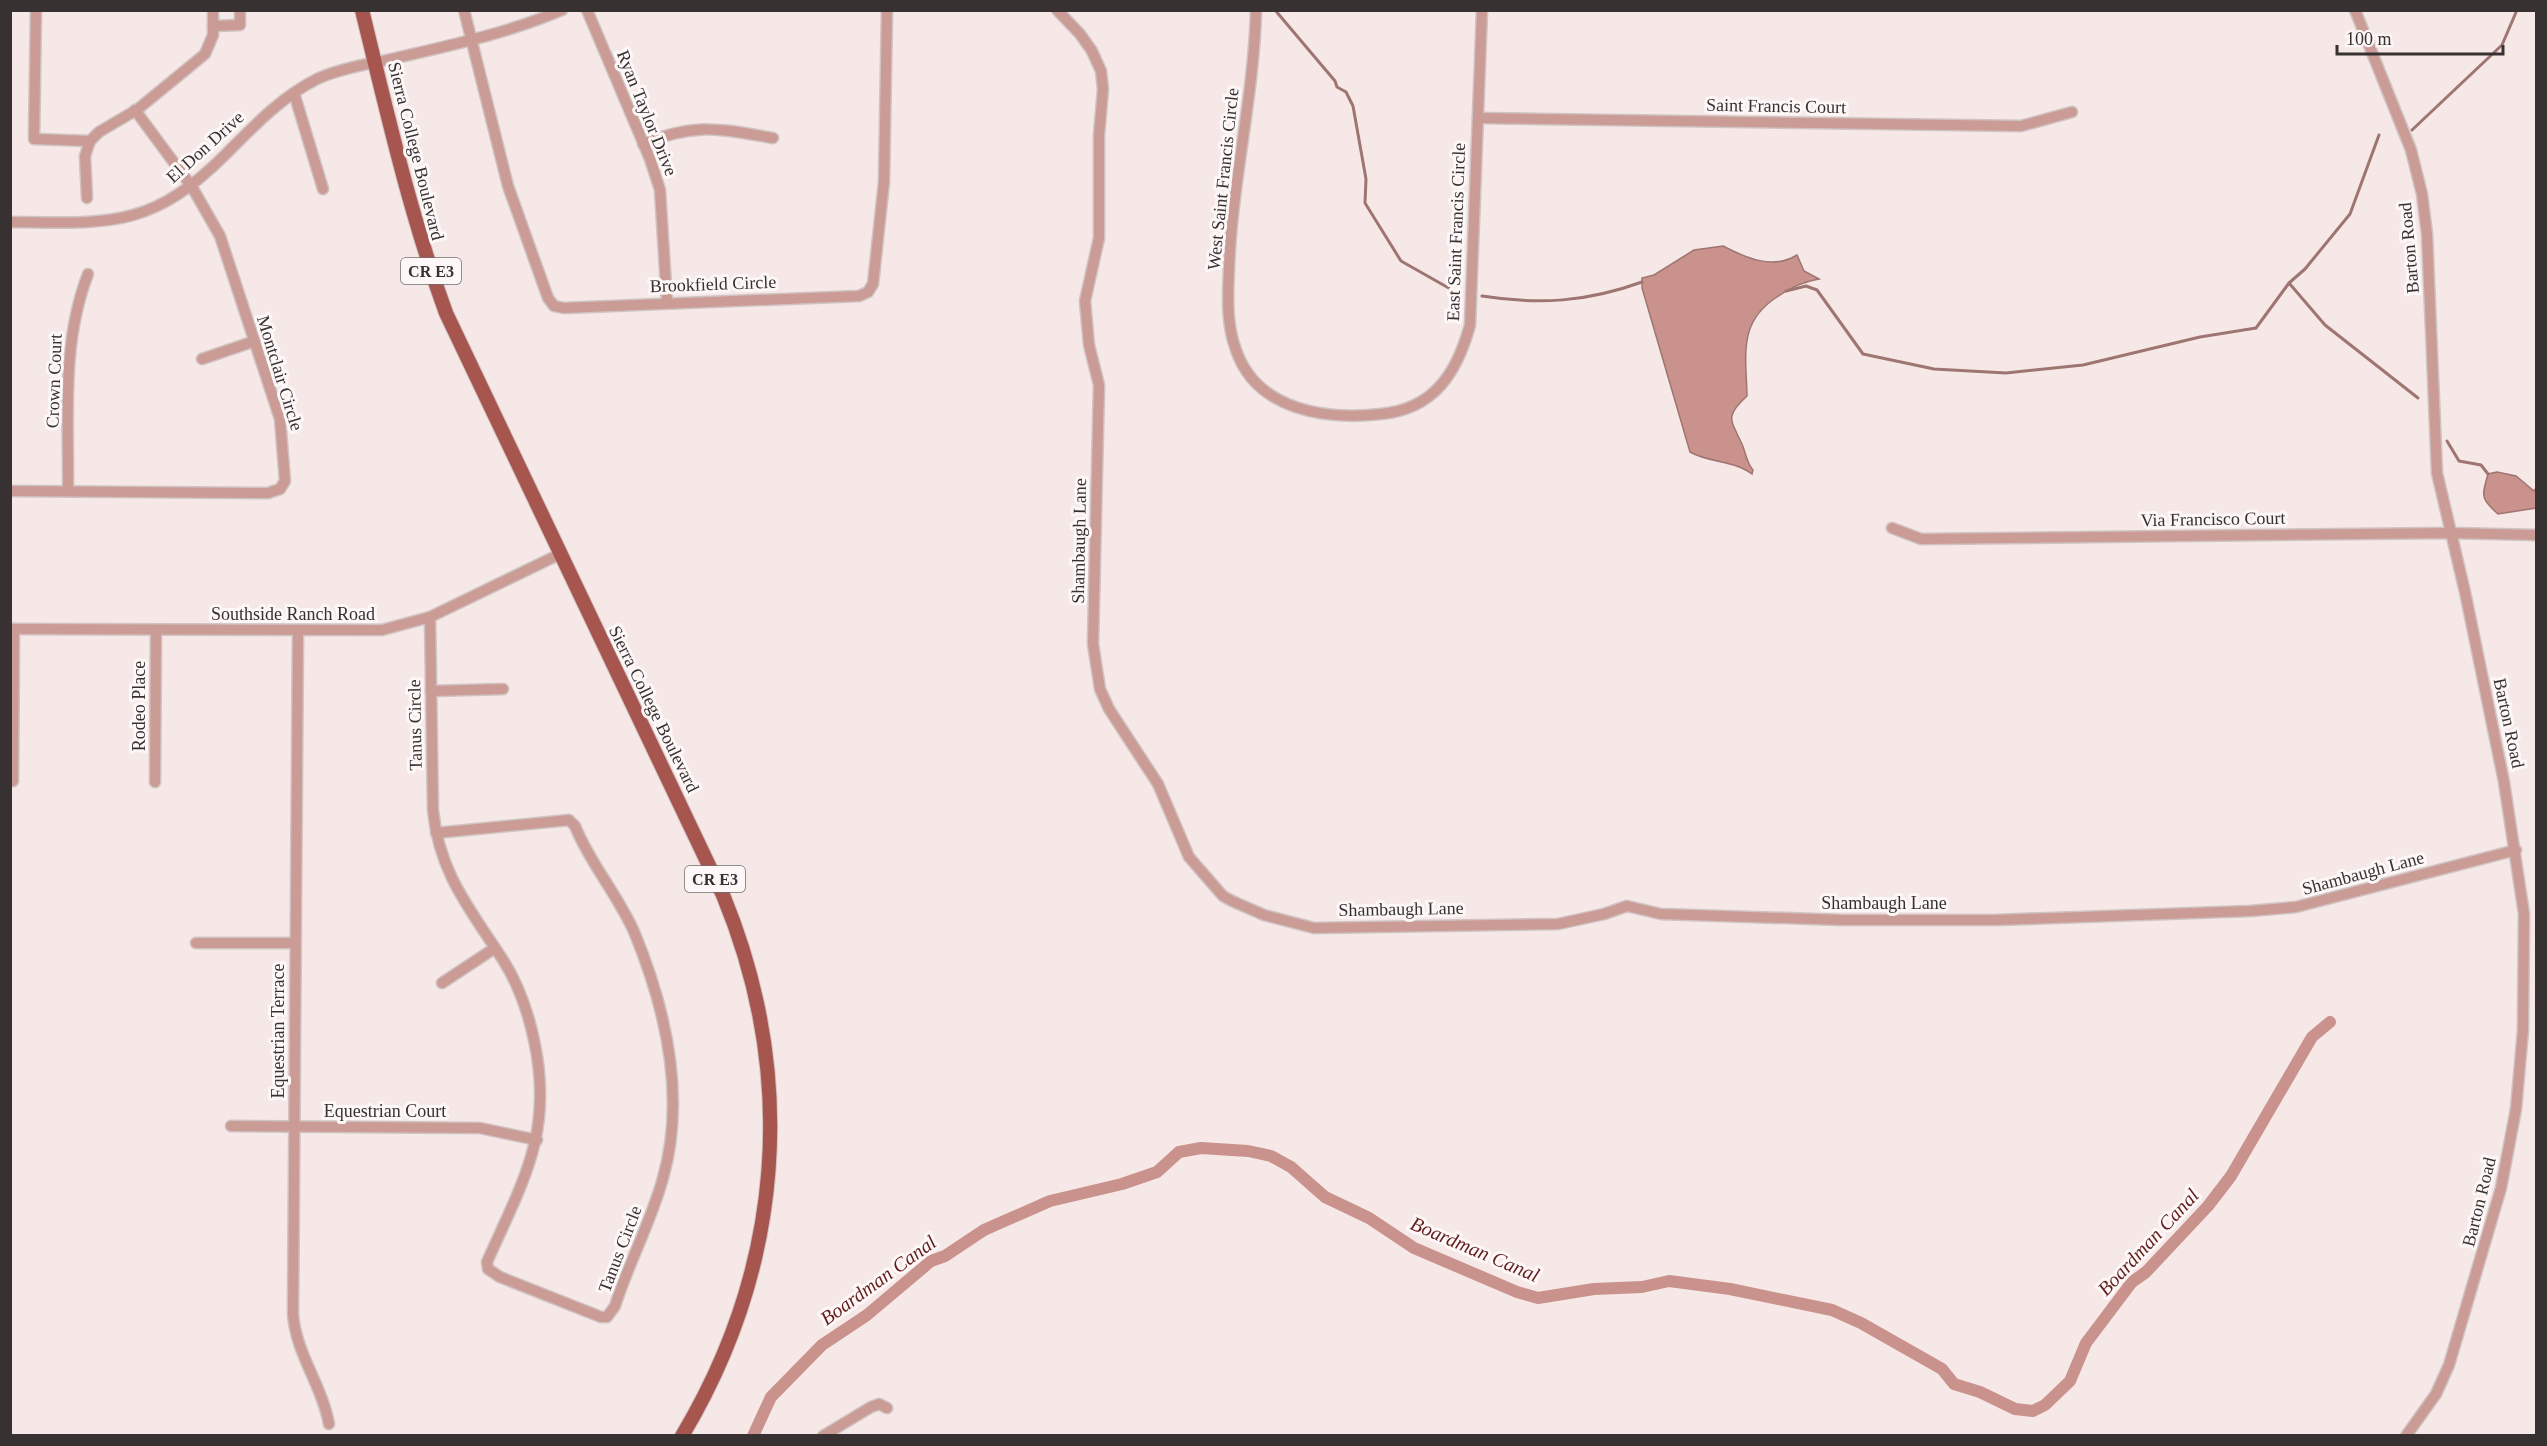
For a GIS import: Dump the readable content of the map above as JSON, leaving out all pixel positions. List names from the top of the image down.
{
  "streets": {
    "main road": ["Sierra College Boulevard", "CR E3"],
    "street": [
      "Saint Francis Court",
      "Ryan Taylor Drive",
      "El Don Drive",
      "West Saint Francis Circle",
      "East Saint Francis Circle",
      "Barton Road",
      "Brookfield Circle",
      "Montclair Circle",
      "Crown Court",
      "Via Francisco Court",
      "Shambaugh Lane",
      "Southside Ranch Road",
      "Rodeo Place",
      "Tanus Circle",
      "Equestrian Terrace",
      "Equestrian Court"
    ]
  },
  "crossings": [
    ["Saint Francis Court", "East Saint Francis Circle"],
    ["Ryan Taylor Drive", "Brookfield Circle"],
    ["El Don Drive", "Sierra College Boulevard"],
    ["El Don Drive", "Montclair Circle"],
    ["Sierra College Boulevard", "Southside Ranch Road"],
    ["West Saint Francis Circle", "East Saint Francis Circle"],
    ["Barton Road", "Via Francisco Court"],
    ["Barton Road", "Shambaugh Lane"],
    ["Montclair Circle", "Crown Court"],
    ["Southside Ranch Road", "Rodeo Place"],
    ["Southside Ranch Road", "Tanus Circle"],
    ["Southside Ranch Road", "Equestrian Terrace"],
    ["Tanus Circle", "Equestrian Court"],
    ["Equestrian Terrace", "Equestrian Court"]
  ],
  "water": ["Boardman Canal"],
  "scale_bar": "100 m"
}
